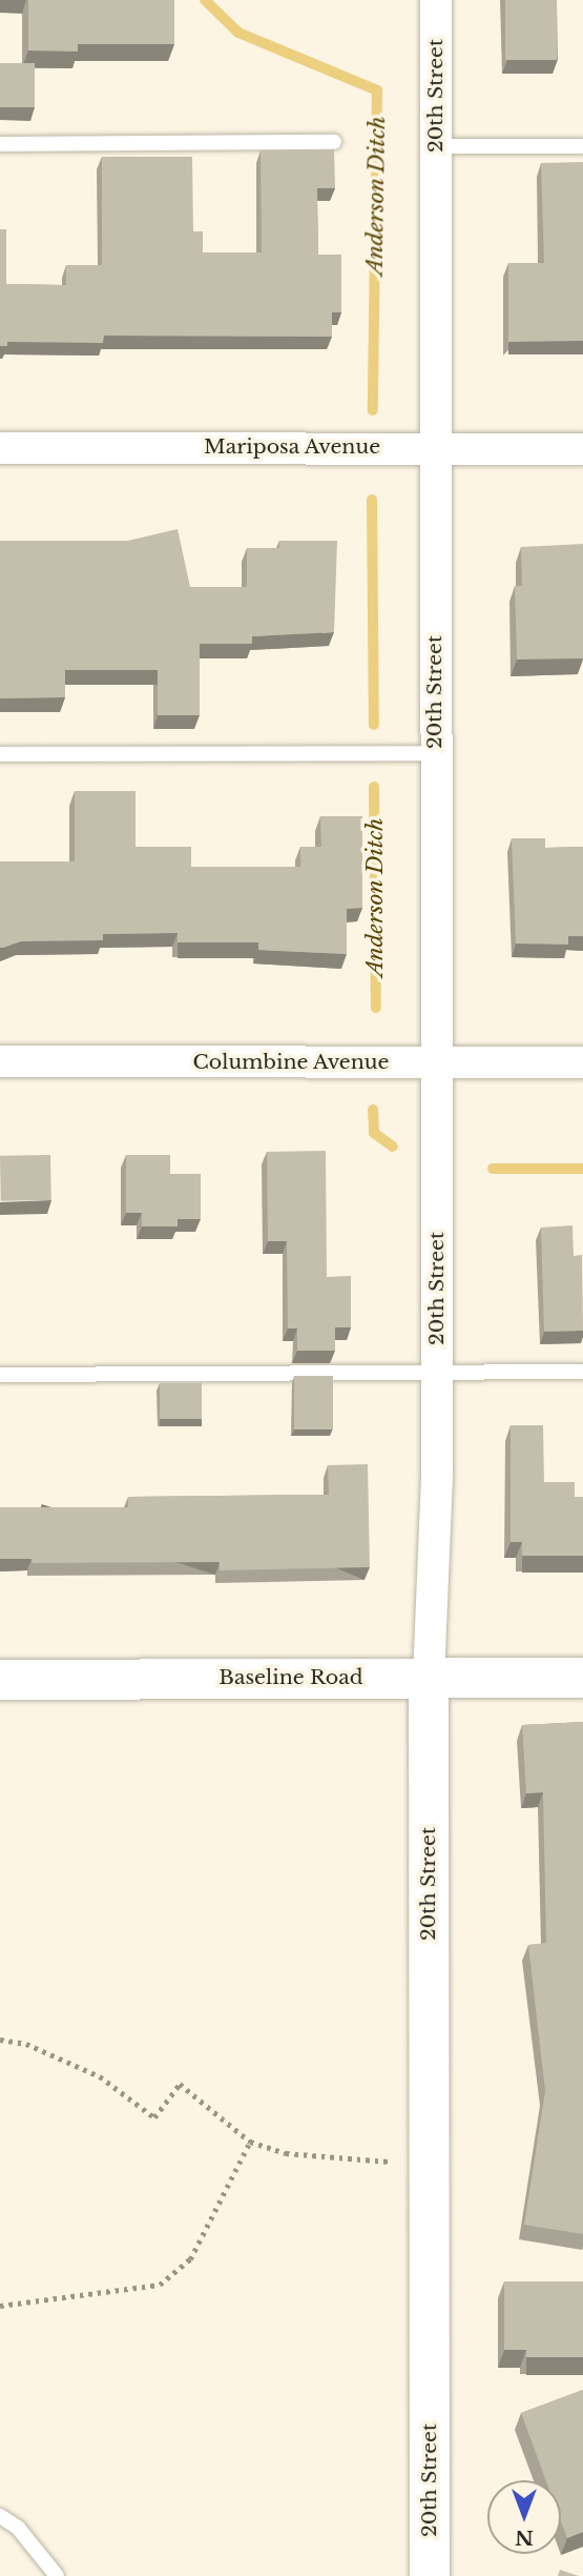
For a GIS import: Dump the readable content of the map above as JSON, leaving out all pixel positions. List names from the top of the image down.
{
  "streets": {
    "street": [
      "20th Street",
      "Mariposa Avenue",
      "Columbine Avenue",
      "Baseline Road"
    ]
  },
  "crossings": [
    ["20th Street", "Mariposa Avenue"],
    ["20th Street", "Columbine Avenue"],
    ["20th Street", "Baseline Road"]
  ],
  "water": ["Anderson Ditch"],
  "north": "bottom"
}
